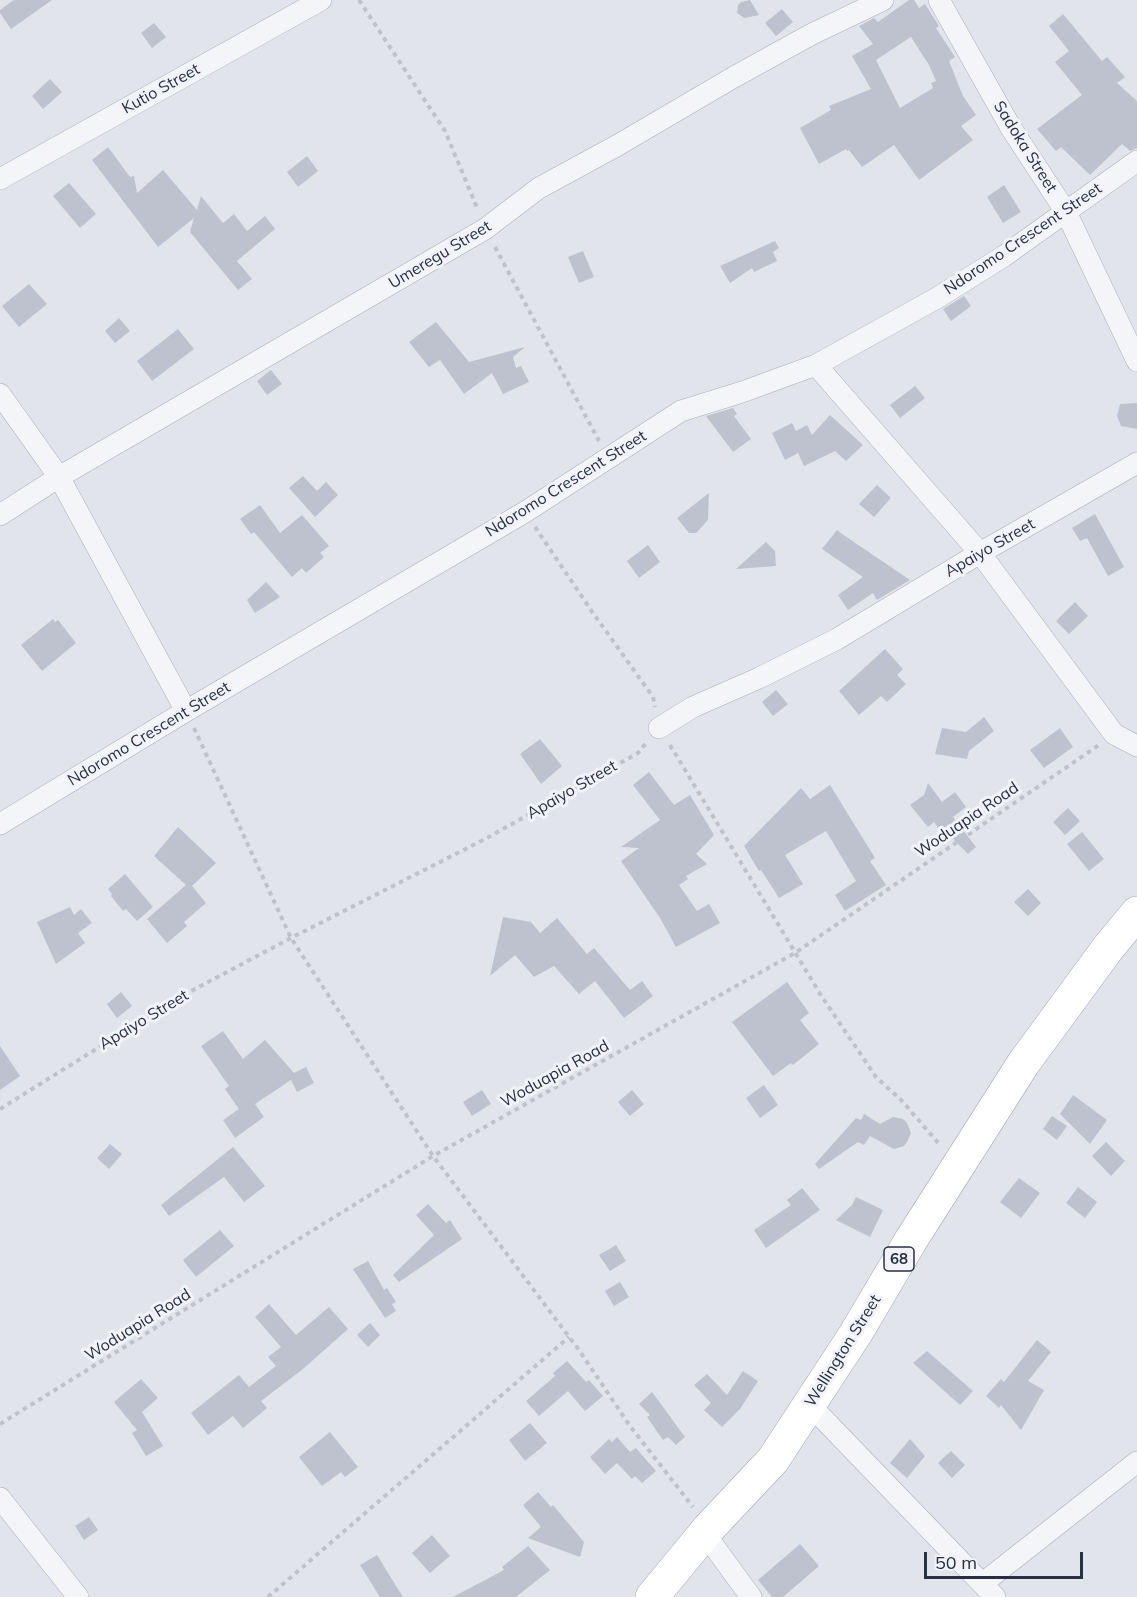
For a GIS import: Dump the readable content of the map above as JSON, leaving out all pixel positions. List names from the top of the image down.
{
  "streets": {
    "main road": ["68", "Wellington Street"],
    "street": [
      "Kutio Street",
      "Sadoka Street",
      "Ndoromo Crescent Street",
      "Umeregu Street",
      "Apaiyo Street"
    ],
    "path": ["Woduapia Road"]
  },
  "crossings": [
    ["Sadoka Street", "Ndoromo Crescent Street"]
  ],
  "scale_bar": "50 m"
}
